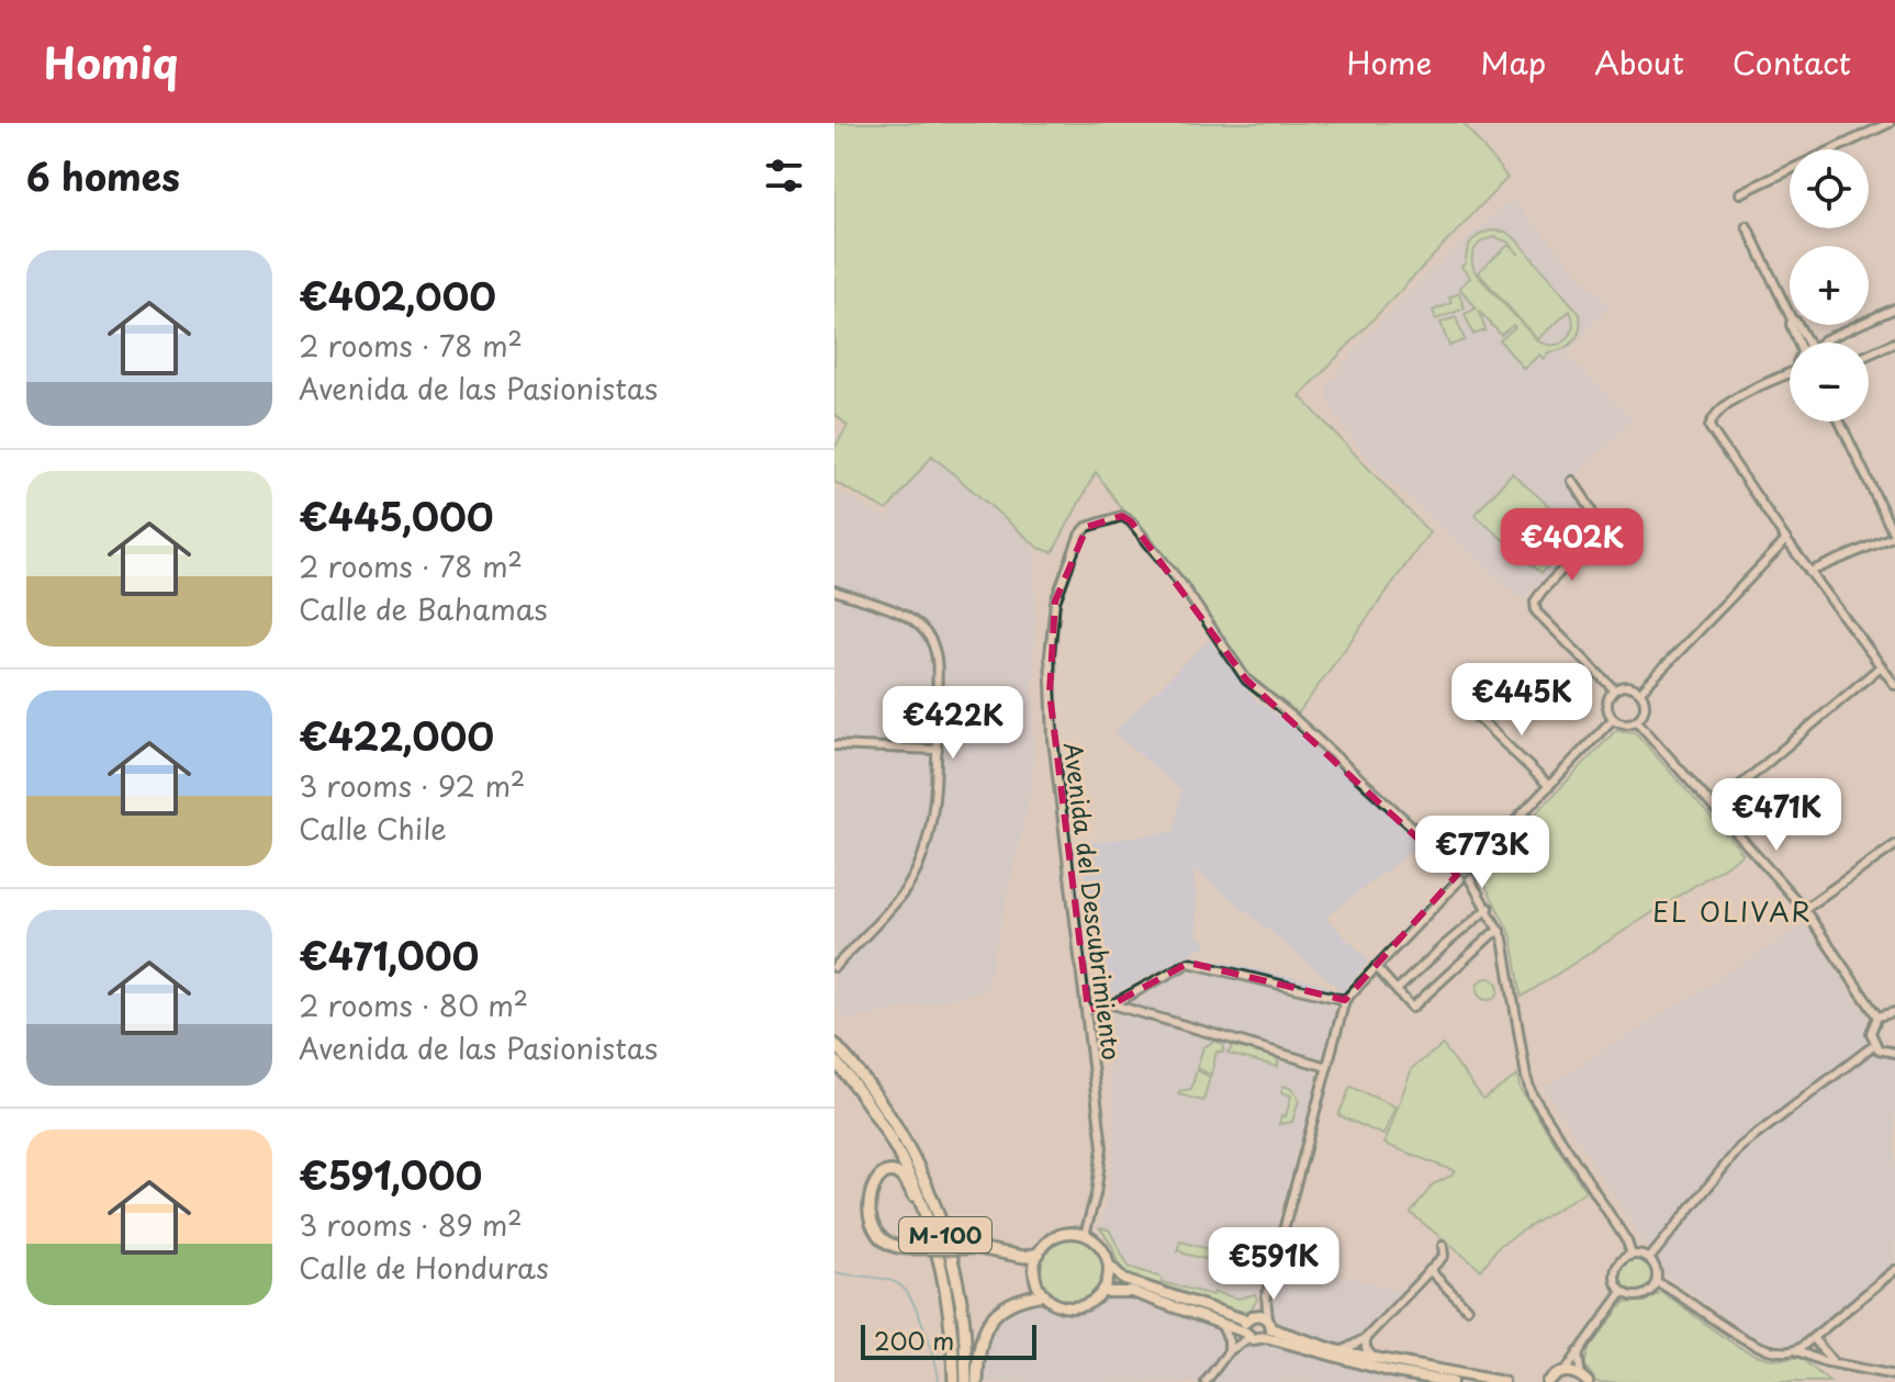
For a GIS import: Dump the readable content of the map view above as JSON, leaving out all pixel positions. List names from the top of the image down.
{
  "streets": {
    "highway": ["M-100"],
    "street": ["Avenida del Descubrimiento"]
  },
  "districts": ["EL OLIVAR"],
  "scale_bar": "200 m",
  "page": {
    "header": "Homiq",
    "nav": [
      "Home",
      "Map",
      "About",
      "Contact"
    ],
    "heading": "6 homes",
    "map_buttons": ["+", "−"],
    "list": [
      {
        "name": "€402,000",
        "note": "2 rooms · 78 m² · Avenida de las Pasionistas"
      },
      {
        "name": "€445,000",
        "note": "2 rooms · 78 m² · Calle de Bahamas"
      },
      {
        "name": "€422,000",
        "note": "3 rooms · 92 m² · Calle Chile"
      },
      {
        "name": "€471,000",
        "note": "2 rooms · 80 m² · Avenida de las Pasionistas"
      },
      {
        "name": "€591,000",
        "note": "3 rooms · 89 m² · Calle de Honduras"
      }
    ],
    "price": [
      "€402K",
      "€445K",
      "€422K",
      "€471K",
      "€773K",
      "€591K"
    ],
    "scale": "200 m"
  }
}
